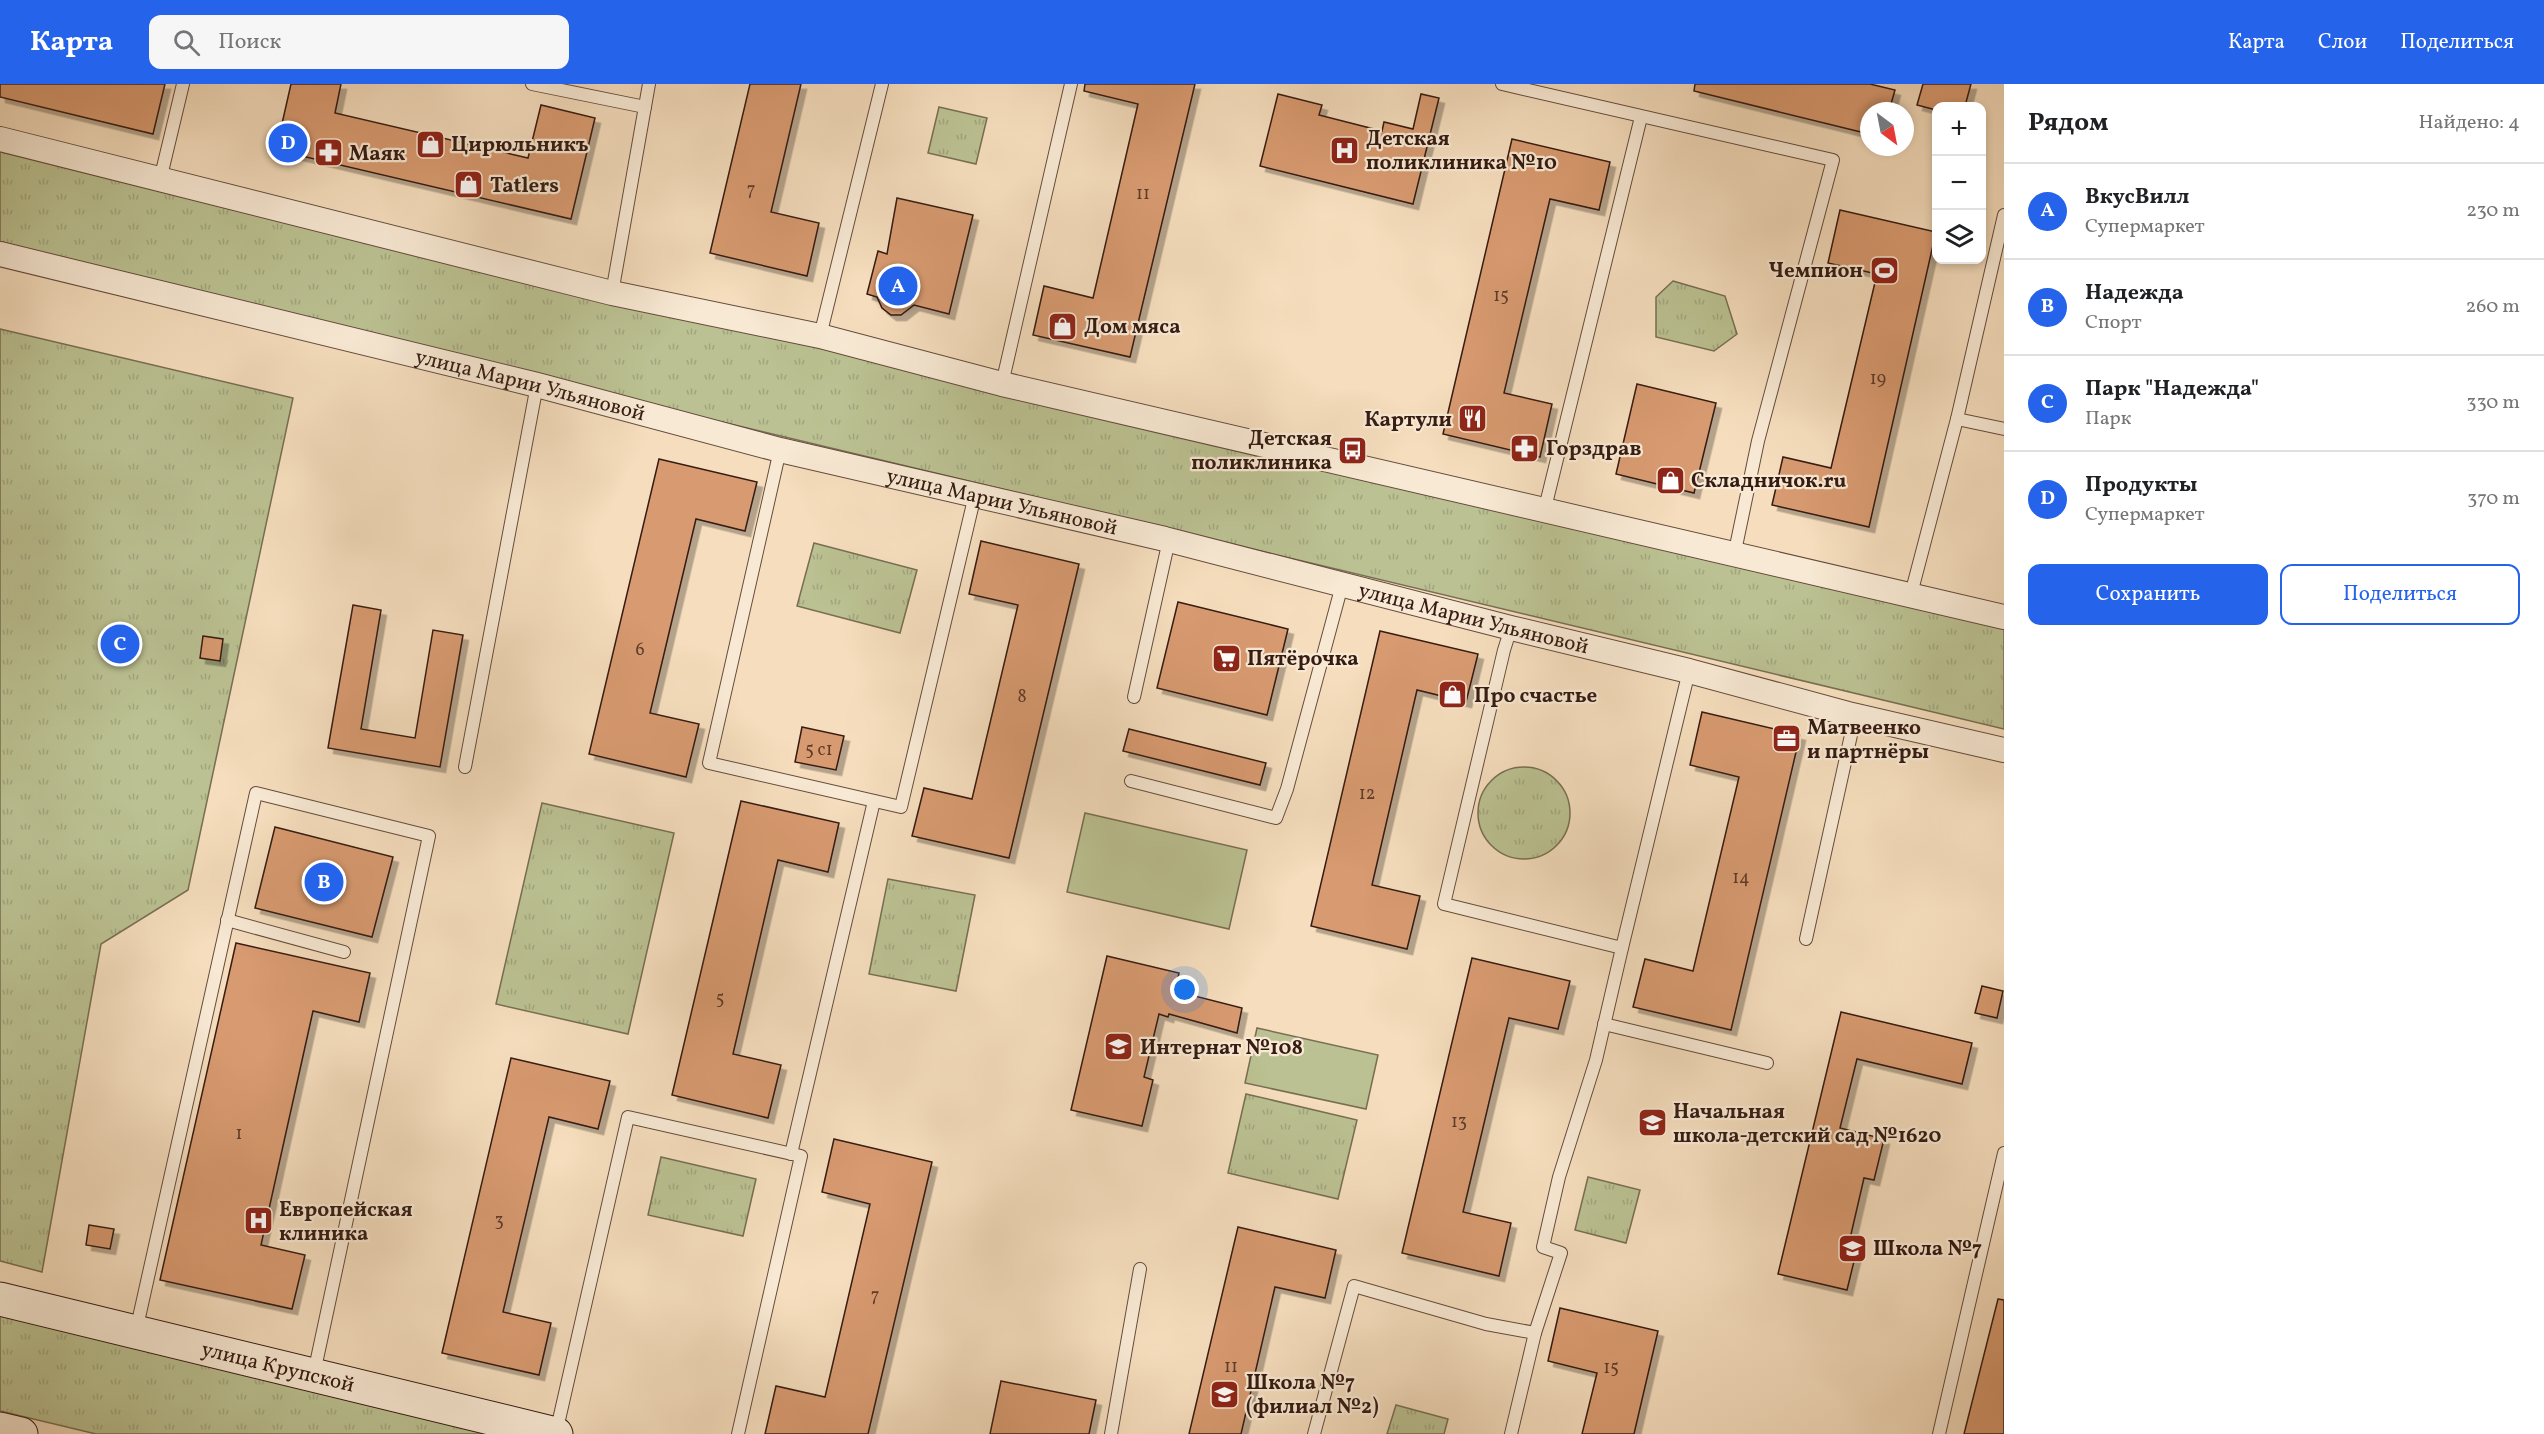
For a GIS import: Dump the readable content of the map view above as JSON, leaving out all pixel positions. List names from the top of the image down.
{
  "streets": {
    "street": ["улица Марии Ульяновой", "улица Крупской"]
  },
  "places": {
    "shop": [
      "Цирюльникъ",
      "Tatlers",
      "Дом мяса",
      "Складничок.ru",
      "Про счастье"
    ],
    "hospital": ["Детская поликлиника №10", "Европейская клиника"],
    "pharmacy": ["Маяк", "Горздрав"],
    "sports": ["Чемпион"],
    "restaurant": ["Картули"],
    "bus stop": ["Детская поликлиника"],
    "supermarket": ["Пятёрочка"],
    "office": ["Матвеенко и партнёры"],
    "school or university": [
      "Интернат №108",
      "Начальная школа-детский сад №1620",
      "Школа №7",
      "Школа №7 (филиал №2)"
    ]
  },
  "house_numbers": [
    "7",
    "11",
    "15",
    "19",
    "6",
    "8",
    "5 с1",
    "12",
    "14",
    "5",
    "13",
    "1",
    "3",
    "7",
    "11",
    "15"
  ],
  "north": "bottom right",
  "page": {
    "header": "Карта",
    "search": "Поиск",
    "nav": ["Карта", "Слои", "Поделиться"],
    "heading": ["Рядом", "Найдено: 4"],
    "map_buttons": ["+", "−"],
    "pins": [
      "D",
      "A",
      "C",
      "B"
    ],
    "list": [
      {
        "mark": "A",
        "name": "ВкусВилл",
        "note": "Супермаркет",
        "value": "230 m"
      },
      {
        "mark": "B",
        "name": "Надежда",
        "note": "Спорт",
        "value": "260 m"
      },
      {
        "mark": "C",
        "name": "Парк \"Надежда\"",
        "note": "Парк",
        "value": "330 m"
      },
      {
        "mark": "D",
        "name": "Продукты",
        "note": "Супермаркет",
        "value": "370 m"
      }
    ],
    "buttons": ["Сохранить", "Поделиться"]
  }
}
